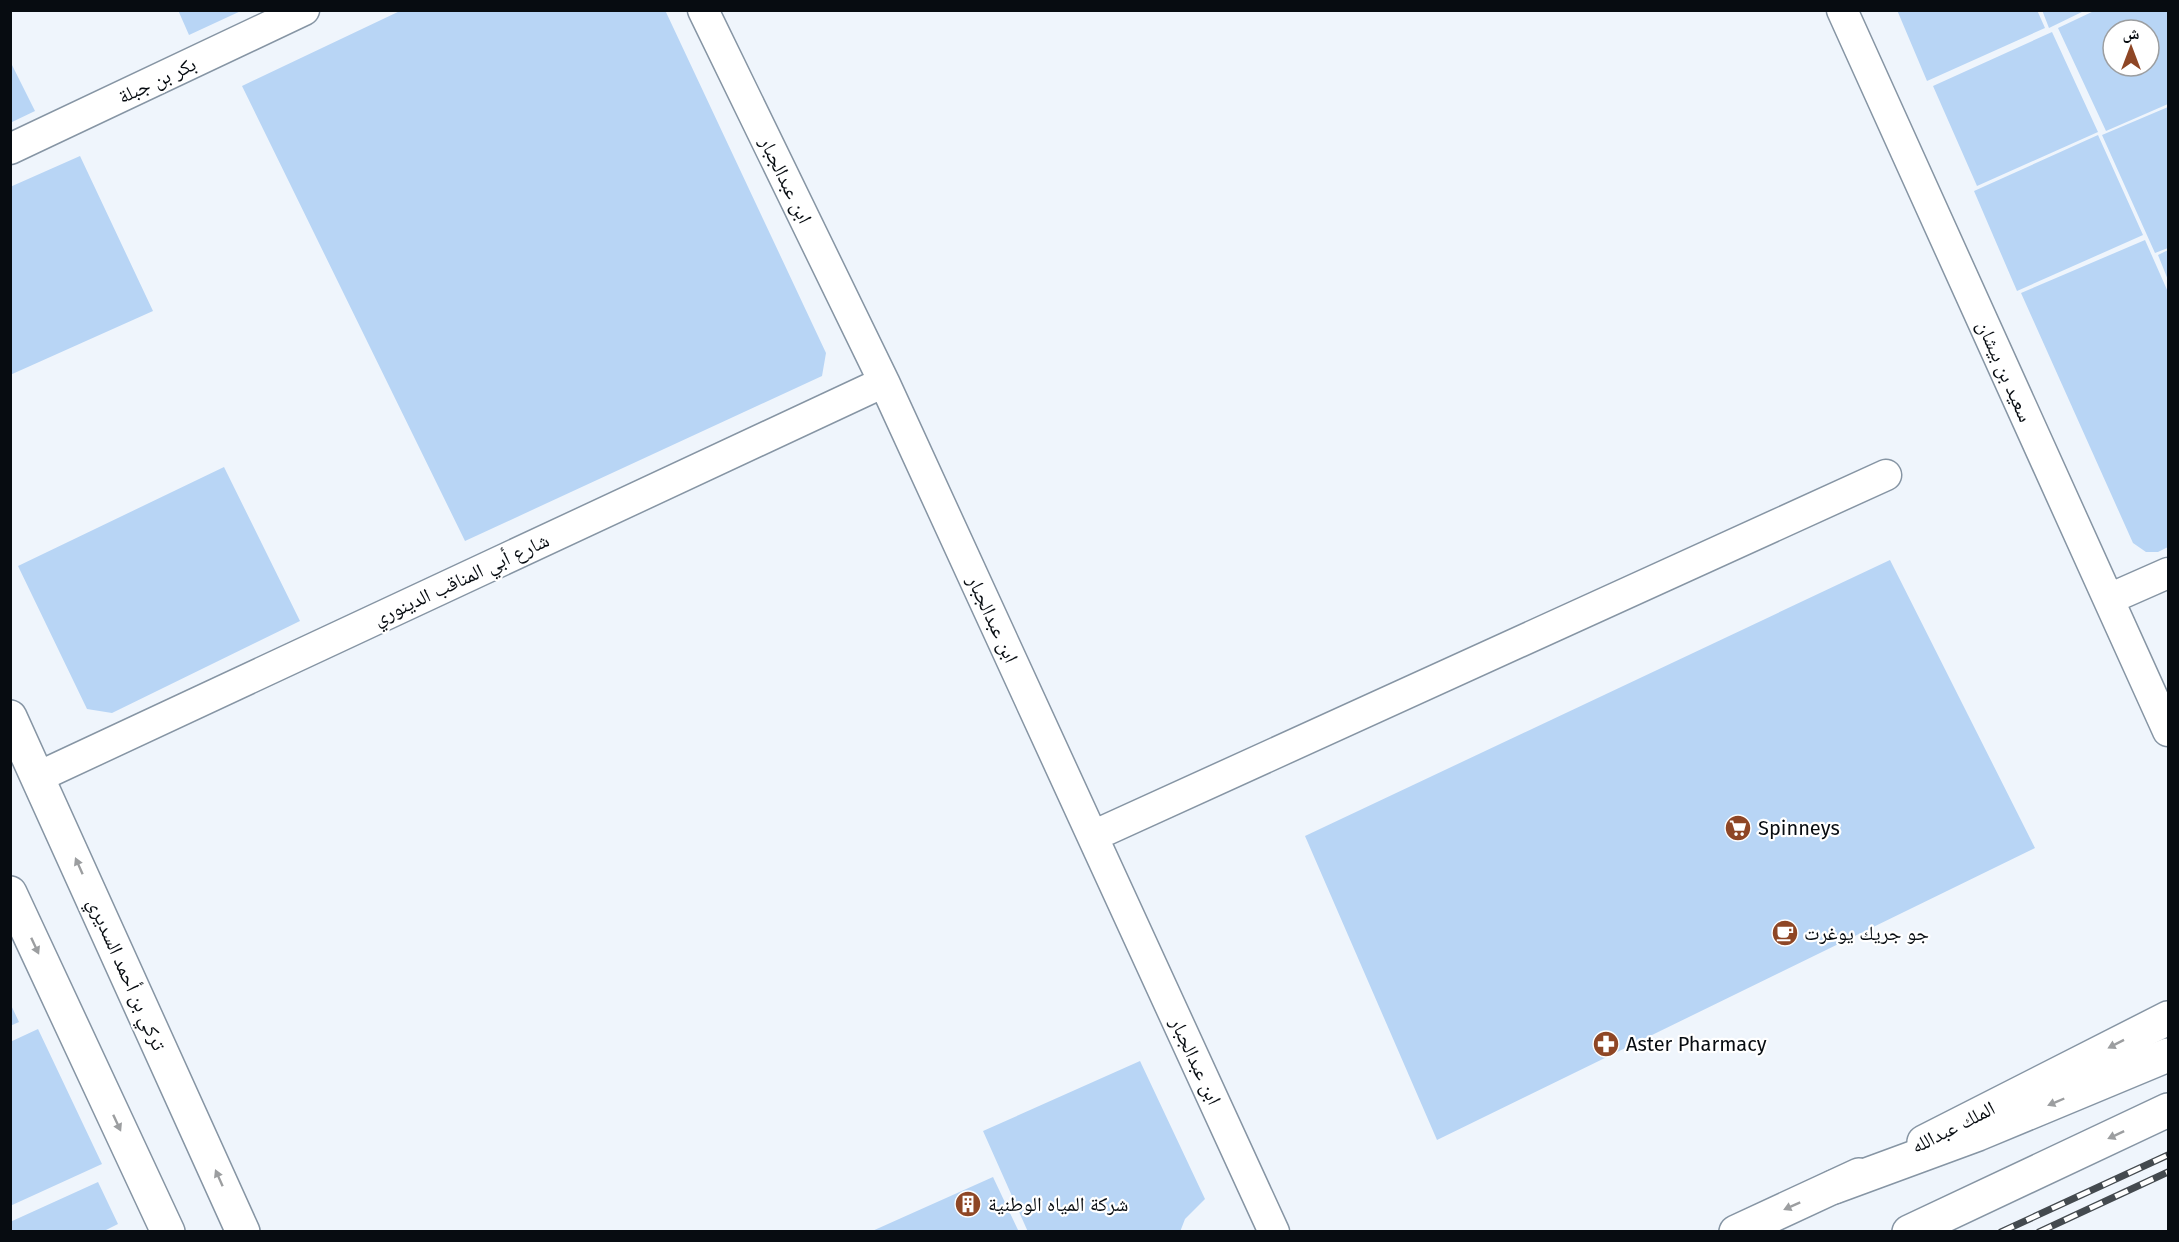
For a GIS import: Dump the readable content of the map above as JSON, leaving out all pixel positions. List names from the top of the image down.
{
  "streets": {
    "main road": ["تركي بن أحمد السديري", "الملك عبدالله"],
    "street": [
      "بكر بن جبلة",
      "ابن عبدالجبار",
      "سعيد بن بيشان",
      "شارع أبي المناقب الدينوري"
    ]
  },
  "crossings": [
    ["ابن عبدالجبار", "شارع أبي المناقب الدينوري"],
    ["شارع أبي المناقب الدينوري", "تركي بن أحمد السديري"]
  ],
  "places": {
    "supermarket": ["Spinneys"],
    "cafe": ["جو جريك يوغرت"],
    "pharmacy": ["Aster Pharmacy"],
    "building": ["شركة المياه الوطنية"]
  },
  "north": "top"
}
